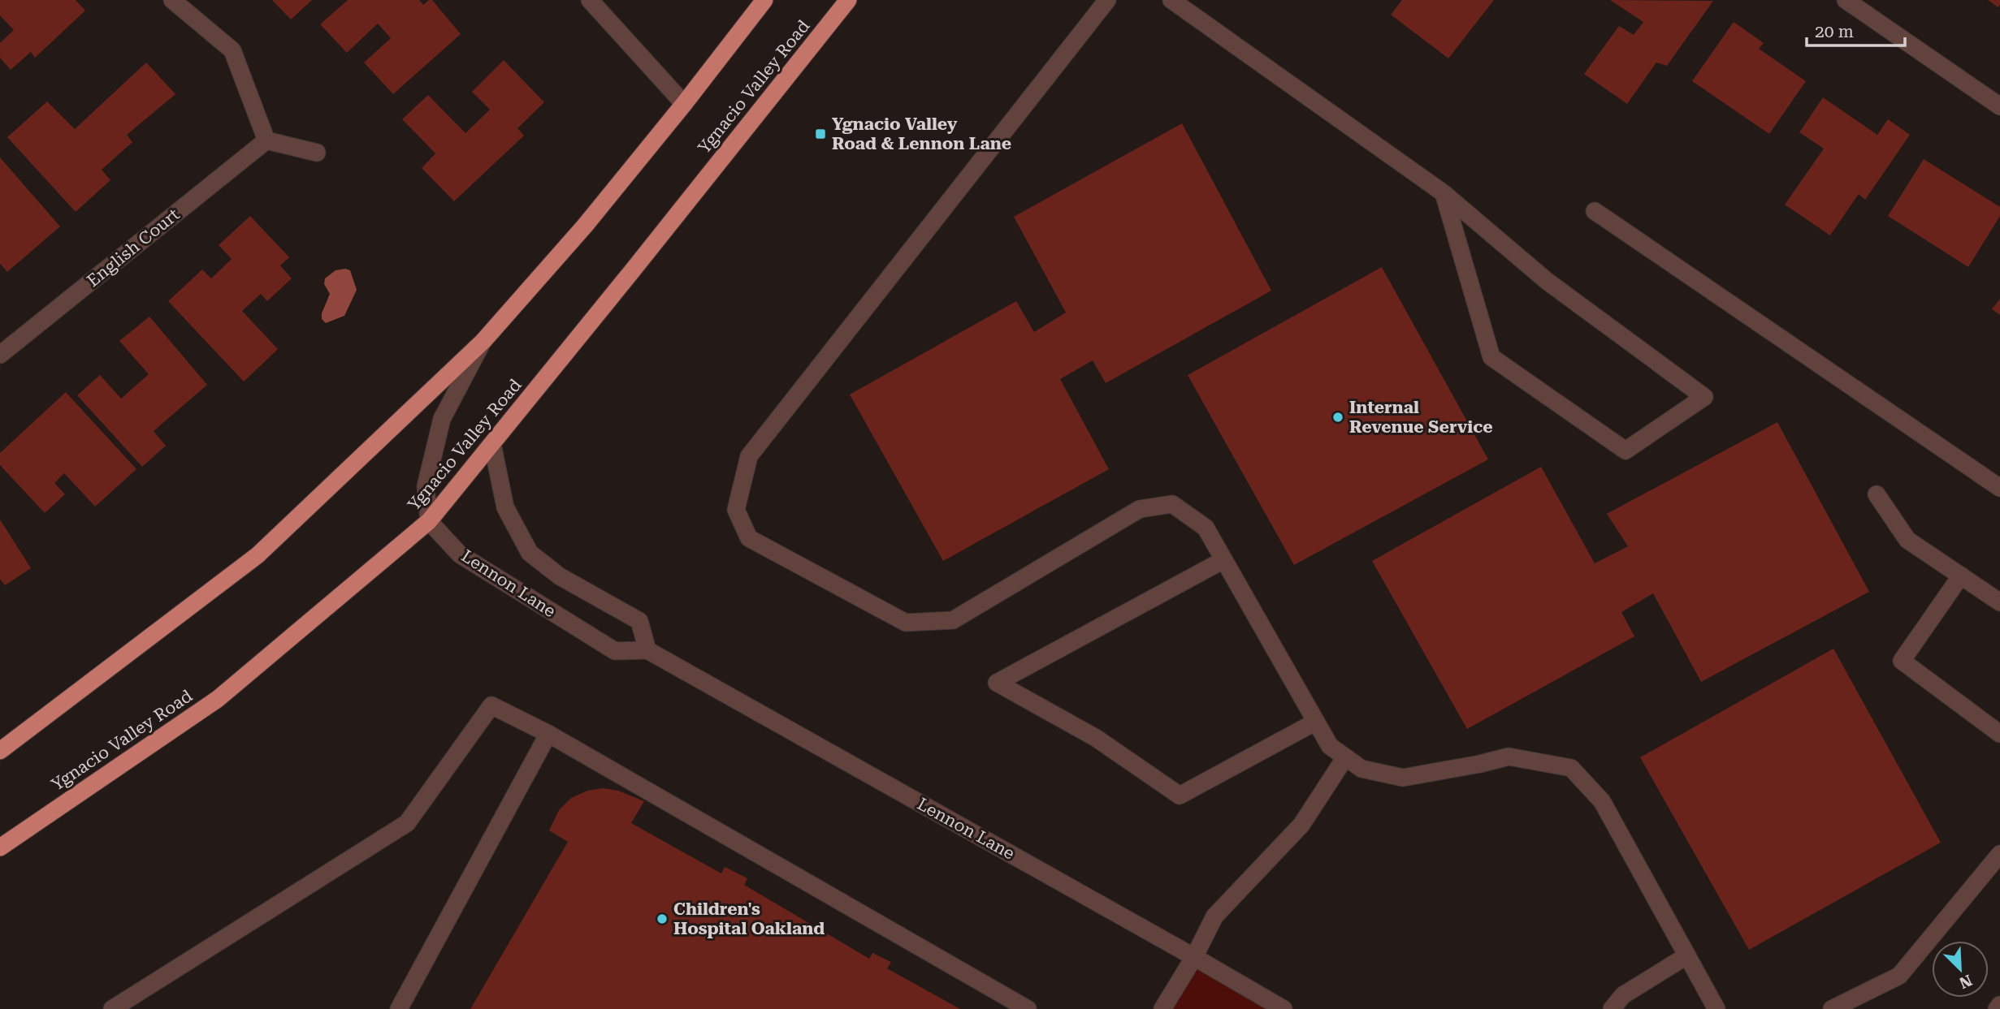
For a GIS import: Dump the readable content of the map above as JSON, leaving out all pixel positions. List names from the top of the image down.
{
  "streets": {
    "highway": ["Ygnacio Valley Road"],
    "street": ["English Court", "Lennon Lane"]
  },
  "crossings": [
    ["Ygnacio Valley Road", "Lennon Lane"]
  ],
  "places": {
    "transit": ["Ygnacio Valley Road & Lennon Lane"],
    "other": ["Internal Revenue Service", "Children's Hospital Oakland"]
  },
  "scale_bar": "20 m",
  "north": "bottom right"
}
